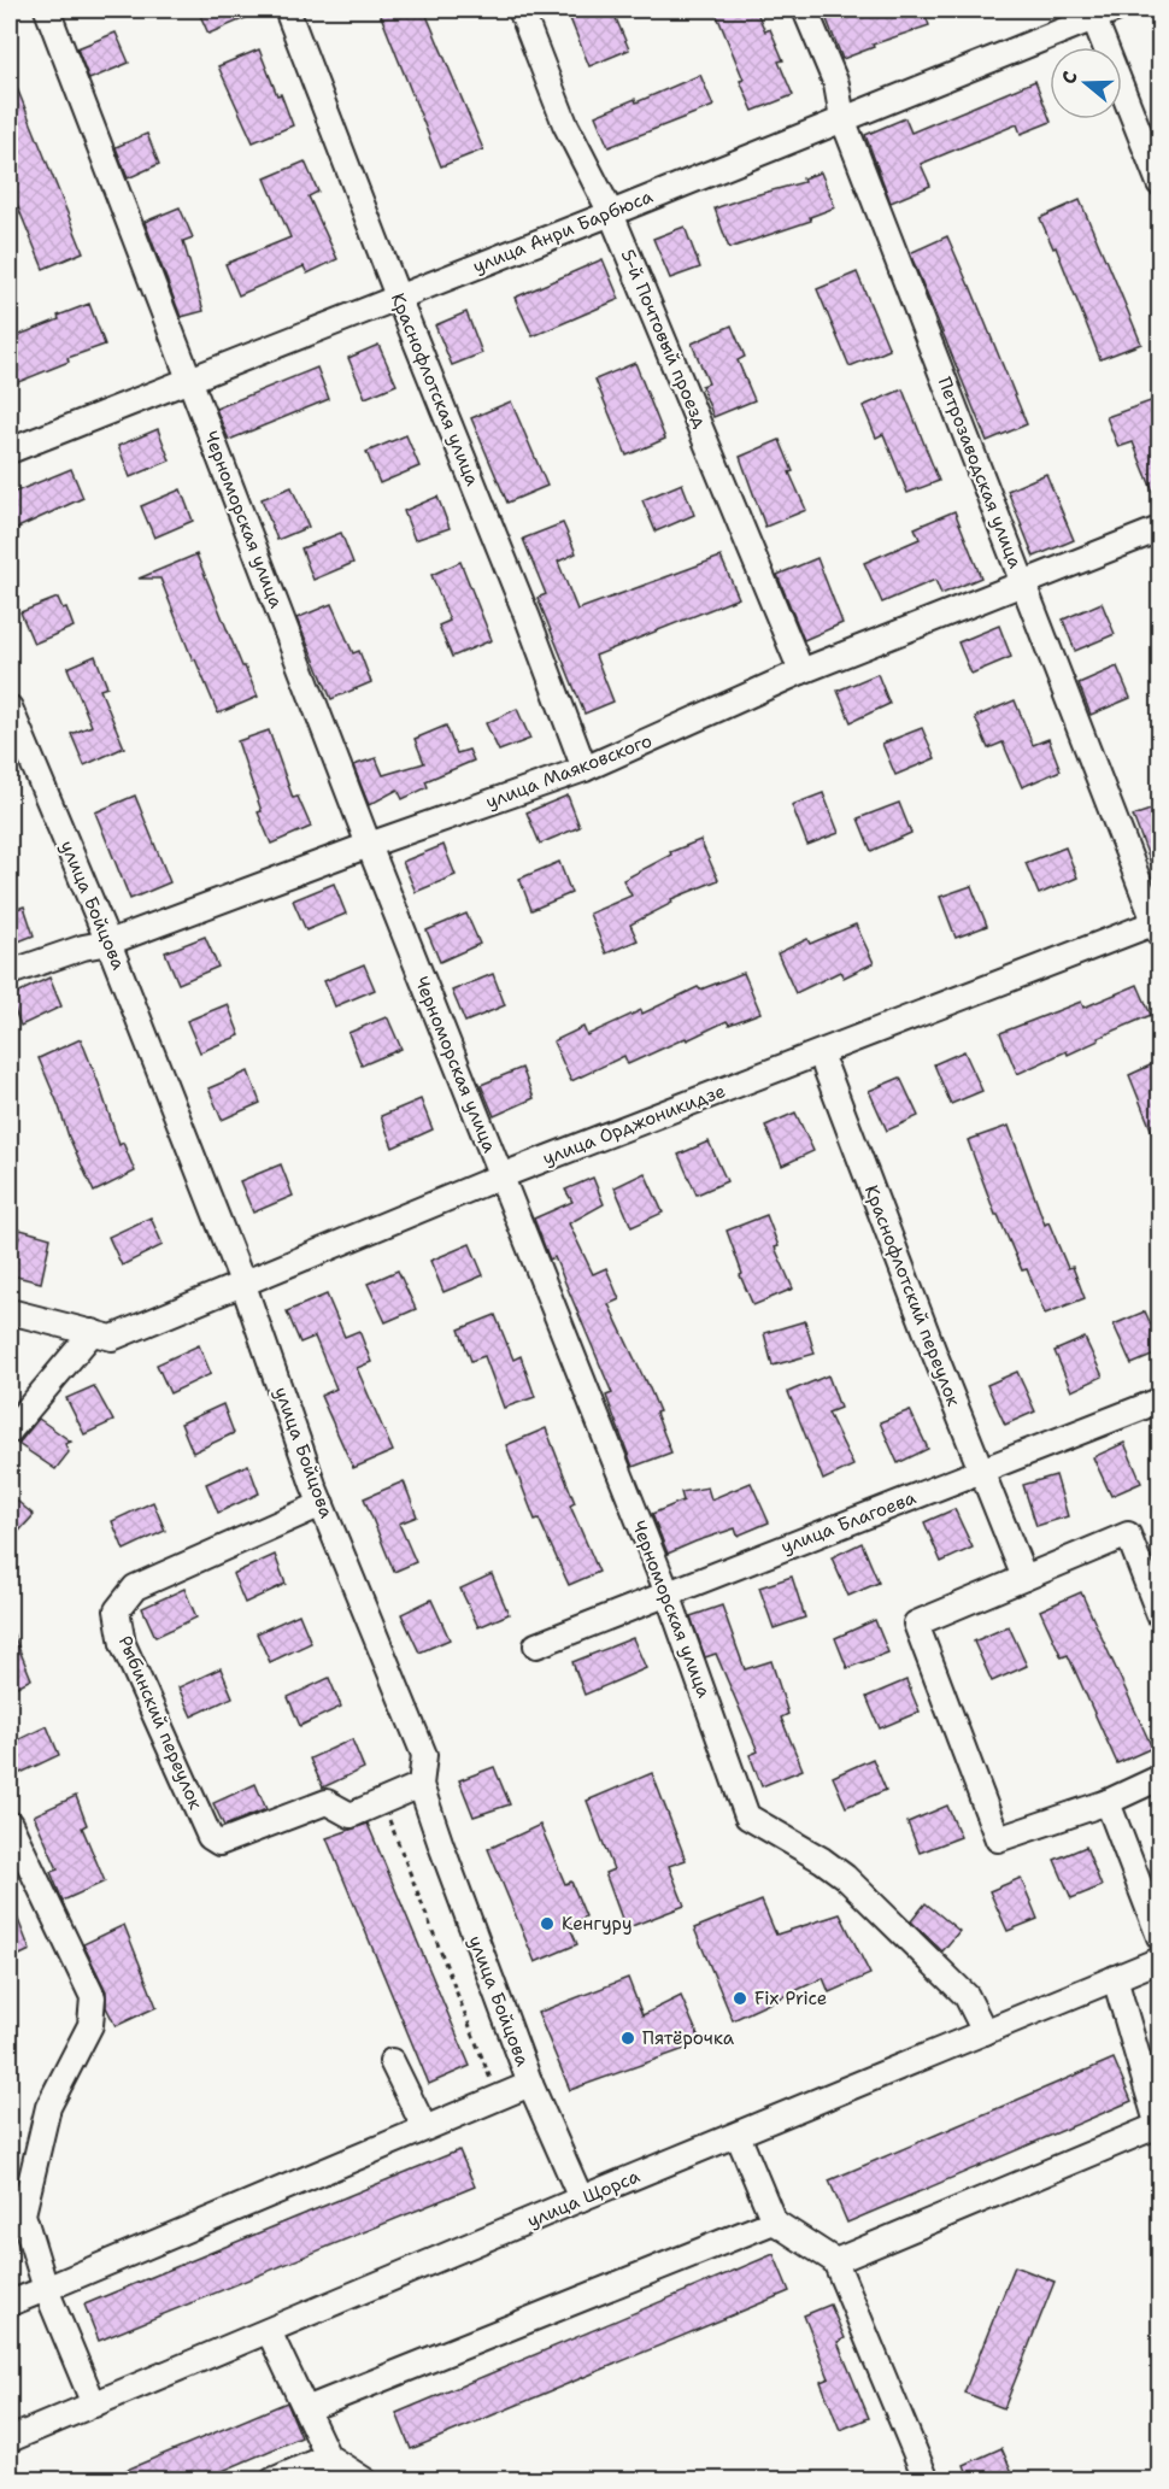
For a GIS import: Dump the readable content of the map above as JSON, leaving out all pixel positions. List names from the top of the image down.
{
  "streets": {
    "street": [
      "улица Анри Барбюса",
      "5-й Почтовый проезд",
      "Краснофлотская улица",
      "Петрозаводская улица",
      "Черноморская улица",
      "улица Маяковского",
      "улица Бойцова",
      "улица Орджоникидзе",
      "Краснофлотский переулок",
      "улица Благоева",
      "Рыбинский переулок",
      "улица Щорса"
    ]
  },
  "crossings": [
    ["улица Анри Барбюса", "5-й Почтовый проезд"],
    ["улица Анри Барбюса", "Краснофлотская улица"],
    ["улица Анри Барбюса", "Петрозаводская улица"],
    ["улица Анри Барбюса", "Черноморская улица"],
    ["5-й Почтовый проезд", "улица Маяковского"],
    ["Краснофлотская улица", "улица Маяковского"],
    ["Петрозаводская улица", "улица Маяковского"],
    ["Петрозаводская улица", "улица Орджоникидзе"],
    ["Черноморская улица", "улица Маяковского"],
    ["Черноморская улица", "улица Орджоникидзе"],
    ["Черноморская улица", "улица Благоева"],
    ["Черноморская улица", "улица Щорса"],
    ["улица Маяковского", "улица Бойцова"],
    ["улица Бойцова", "улица Орджоникидзе"],
    ["улица Бойцова", "Рыбинский переулок"],
    ["улица Бойцова", "улица Щорса"],
    ["Краснофлотский переулок", "улица Благоева"]
  ],
  "places": ["Кенгуру", "Fix Price", "Пятёрочка"],
  "north": "left"
}
